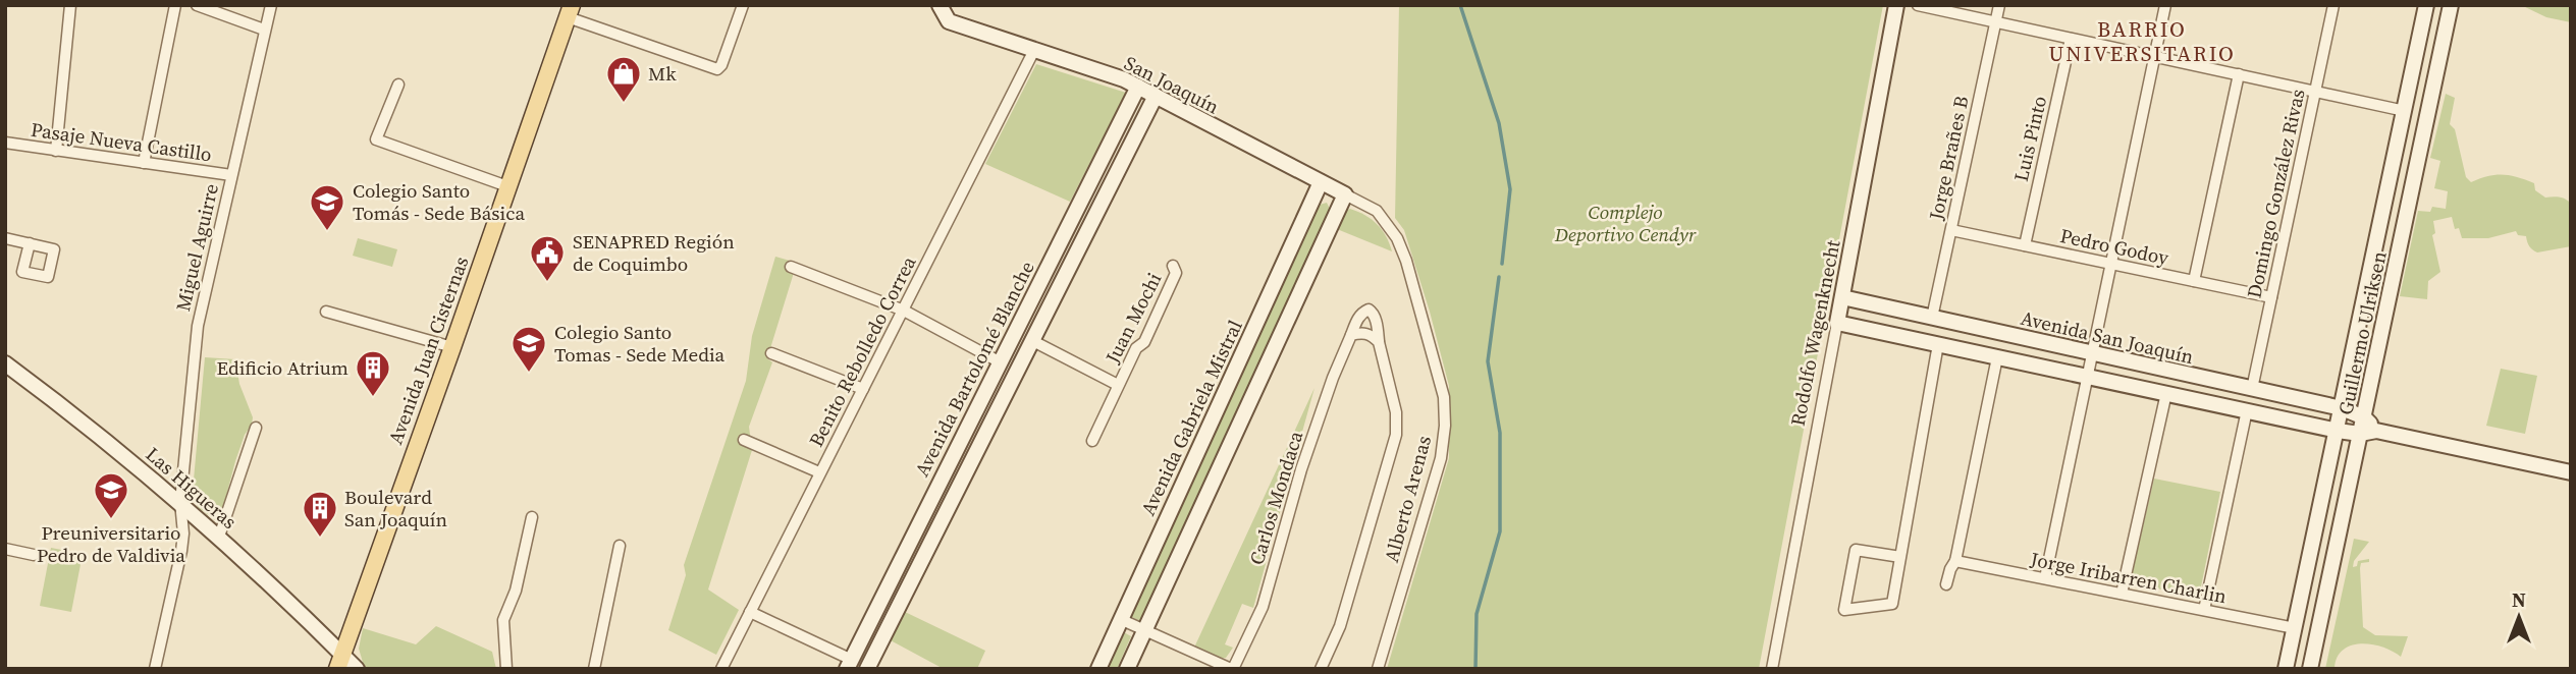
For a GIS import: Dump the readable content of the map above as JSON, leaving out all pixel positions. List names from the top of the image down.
{
  "streets": {
    "main road": [
      "San Joaquín",
      "Rodolfo Wagenknecht",
      "Guillermo Ulriksen",
      "Avenida San Joaquín",
      "Avenida Juan Cisternas",
      "Avenida Bartolomé Blanche",
      "Avenida Gabriela Mistral",
      "Las Higueras"
    ],
    "street": [
      "Luis Pinto",
      "Pasaje Nueva Castillo",
      "Jorge Brañes B",
      "Domingo González Rivas",
      "Pedro Godoy",
      "Miguel Aguirre",
      "Juan Mochi",
      "Benito Rebolledo Correa",
      "Carlos Mondaca",
      "Alberto Arenas",
      "Jorge Iribarren Charlin"
    ]
  },
  "crossings": [
    ["San Joaquín", "Benito Rebolledo Correa"],
    ["San Joaquín", "Avenida Bartolomé Blanche"],
    ["San Joaquín", "Avenida Gabriela Mistral"],
    ["San Joaquín", "Alberto Arenas"],
    ["Luis Pinto", "Pedro Godoy"],
    ["Pasaje Nueva Castillo", "Miguel Aguirre"],
    ["Jorge Brañes B", "Pedro Godoy"],
    ["Jorge Brañes B", "Avenida San Joaquín"],
    ["Domingo González Rivas", "Pedro Godoy"],
    ["Domingo González Rivas", "Avenida San Joaquín"],
    ["Miguel Aguirre", "Las Higueras"],
    ["Juan Mochi", "Avenida Bartolomé Blanche"],
    ["Rodolfo Wagenknecht", "Avenida San Joaquín"],
    ["Guillermo Ulriksen", "Avenida San Joaquín"],
    ["Guillermo Ulriksen", "Jorge Iribarren Charlin"],
    ["Avenida Juan Cisternas", "Las Higueras"]
  ],
  "districts": ["BARRIO UNIVERSITARIO"],
  "parks": ["Complejo Deportivo Cendyr"],
  "places": {
    "shop": ["Mk"],
    "school or university": ["Colegio Santo Tomás - Sede Básica", "Colegio Santo Tomas - Sede Media", "Preuniversitario Pedro de Valdivia"],
    "public building": ["SENAPRED Región de Coquimbo"],
    "building": ["Edificio Atrium", "Boulevard San Joaquín"]
  },
  "north": "top"
}
